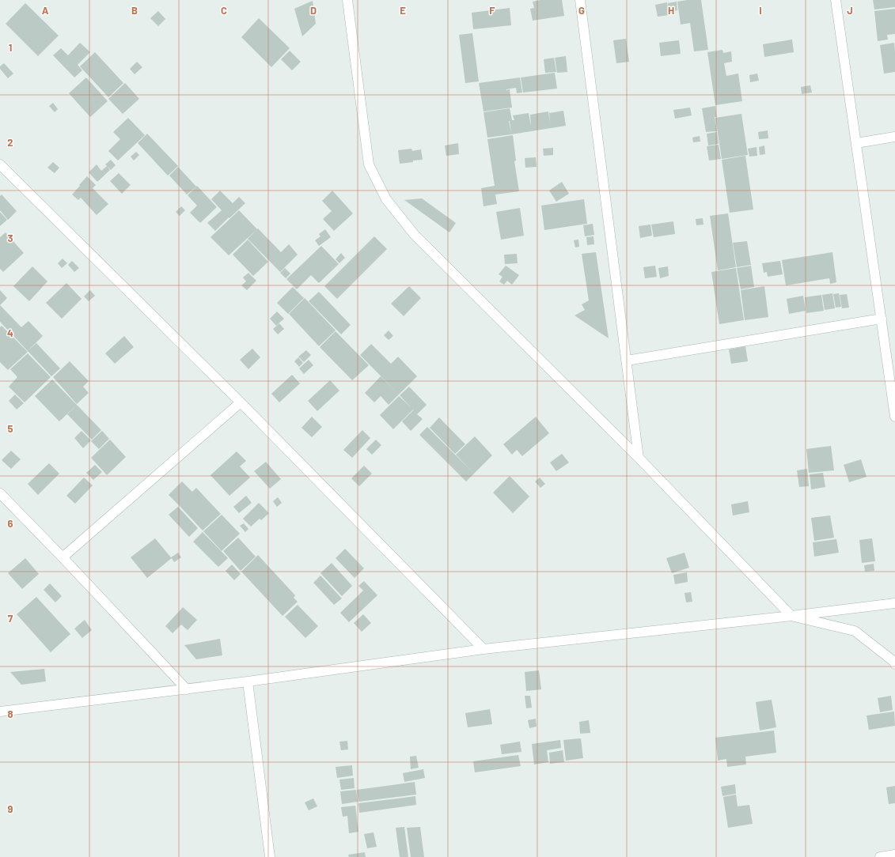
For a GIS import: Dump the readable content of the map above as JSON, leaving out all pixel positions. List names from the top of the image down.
{
  "grid": {
    "columns": [
      "A",
      "B",
      "C",
      "D",
      "E",
      "F",
      "G",
      "H",
      "I",
      "J"
    ],
    "rows": [
      "1",
      "2",
      "3",
      "4",
      "5",
      "6",
      "7",
      "8",
      "9"
    ]
  }
}
